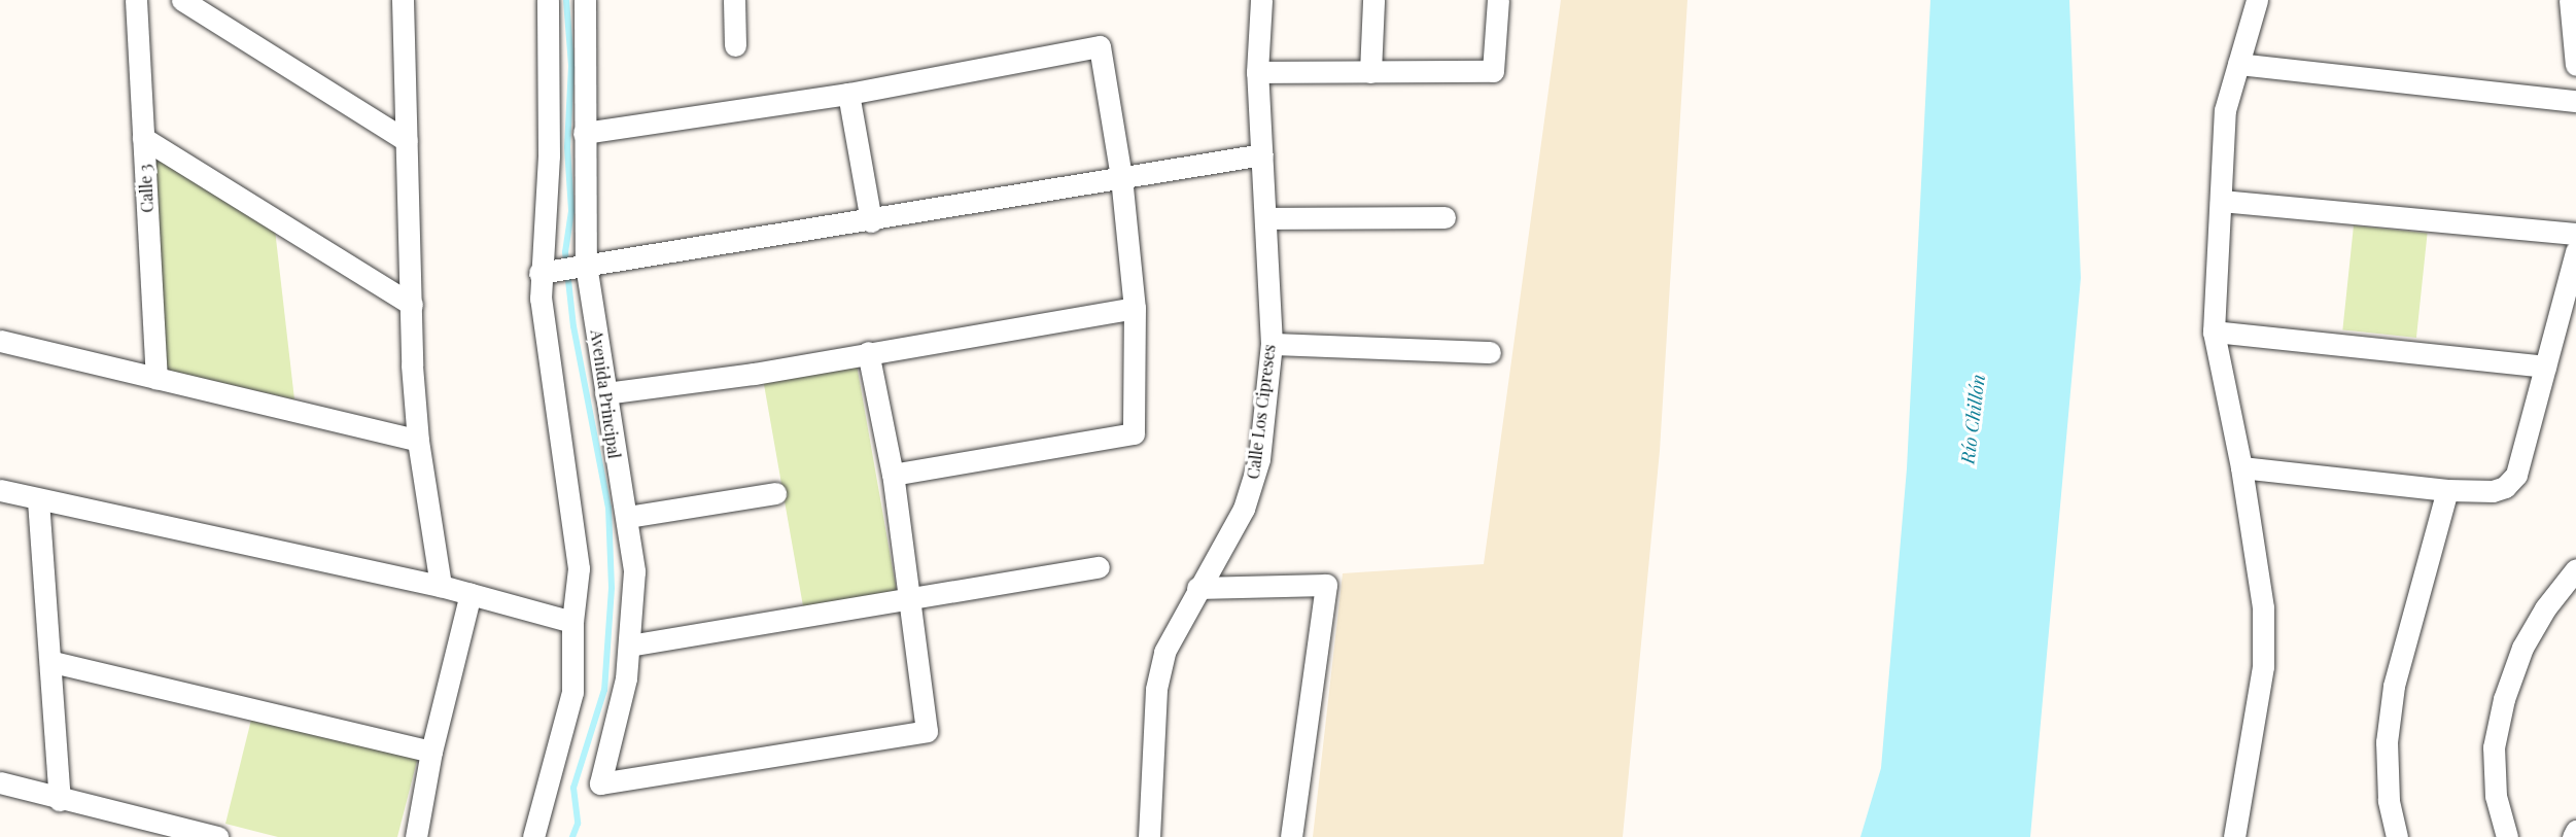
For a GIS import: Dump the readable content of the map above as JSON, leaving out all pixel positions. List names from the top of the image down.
{
  "streets": {
    "street": ["Calle 3", "Avenida Principal", "Calle Los Cipreses"]
  },
  "water": ["Río Chillón"]
}
